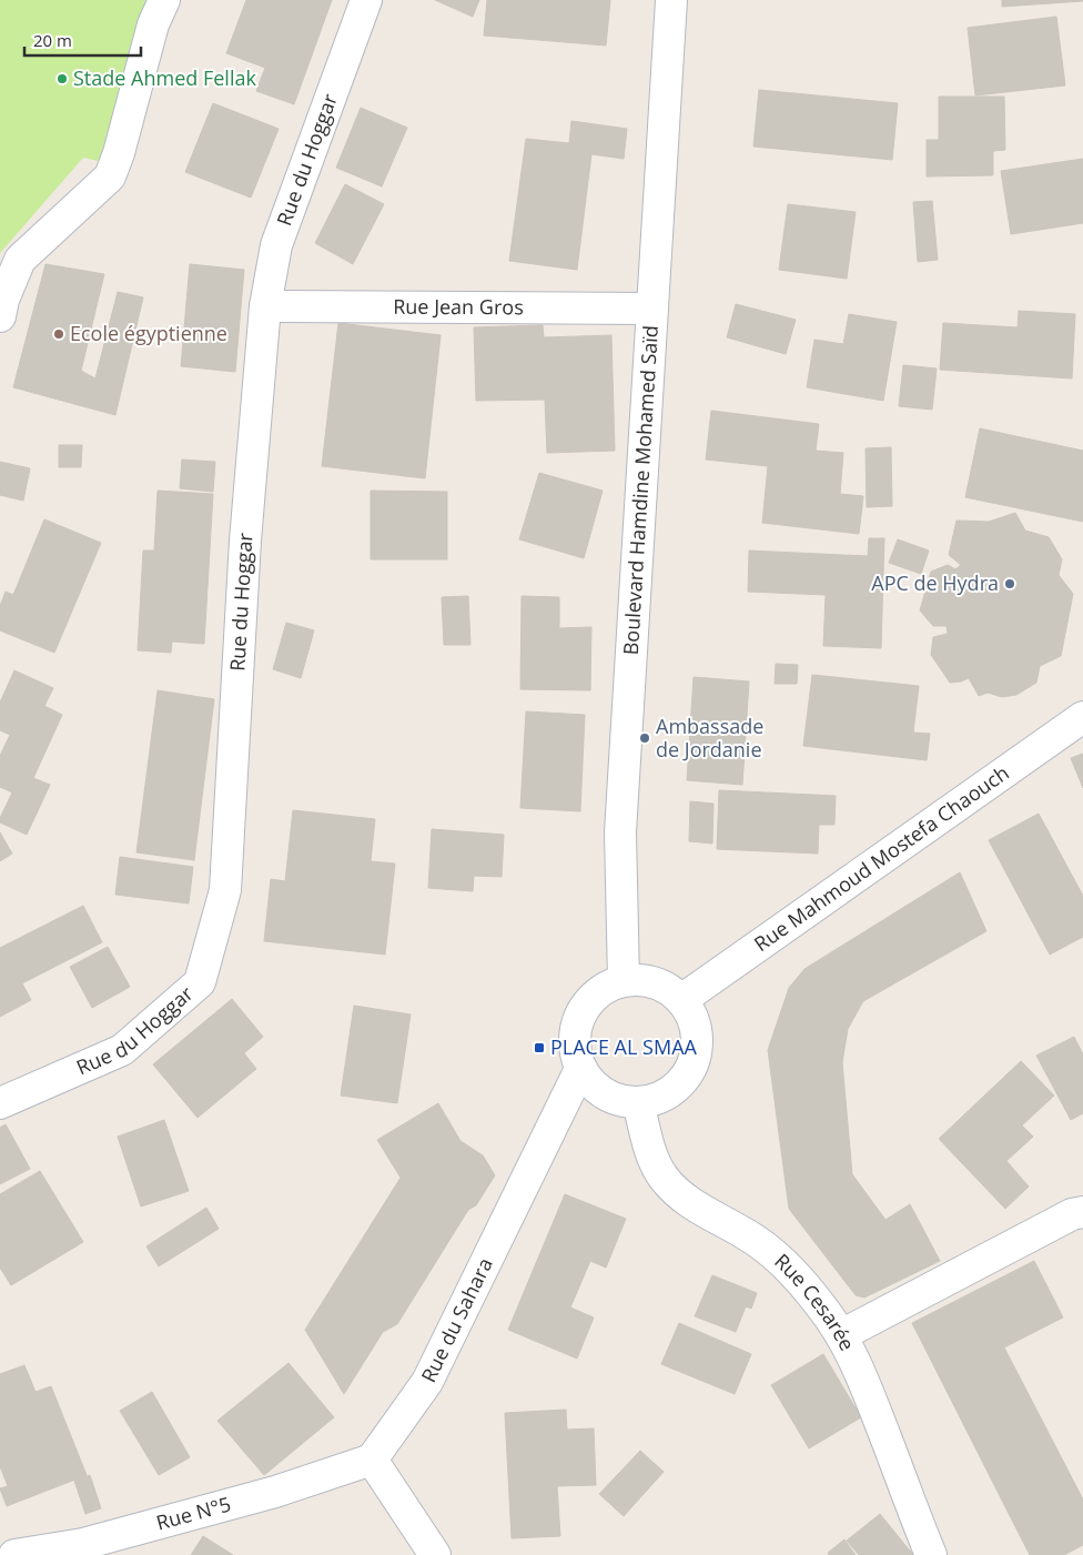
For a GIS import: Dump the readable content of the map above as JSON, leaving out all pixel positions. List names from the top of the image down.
{
  "streets": {
    "street": [
      "Rue du Hoggar",
      "Rue Jean Gros",
      "Boulevard Hamdine Mohamed Saïd",
      "Rue Mahmoud Mostefa Chaouch",
      "Rue Cesarée",
      "Rue du Sahara",
      "Rue N°5"
    ]
  },
  "crossings": [
    ["Rue du Hoggar", "Rue Jean Gros"],
    ["Rue Jean Gros", "Boulevard Hamdine Mohamed Saïd"],
    ["Boulevard Hamdine Mohamed Saïd", "Rue Mahmoud Mostefa Chaouch"],
    ["Boulevard Hamdine Mohamed Saïd", "Rue Cesarée"],
    ["Boulevard Hamdine Mohamed Saïd", "Rue du Sahara"],
    ["Rue Mahmoud Mostefa Chaouch", "Rue Cesarée"],
    ["Rue Mahmoud Mostefa Chaouch", "Rue du Sahara"],
    ["Rue Cesarée", "Rue du Sahara"],
    ["Rue du Sahara", "Rue N°5"]
  ],
  "places": {
    "other": [
      "Stade Ahmed Fellak",
      "Ecole égyptienne",
      "APC de Hydra",
      "Ambassade de Jordanie"
    ],
    "transit": ["PLACE AL SMAA"]
  },
  "scale_bar": "20 m"
}
